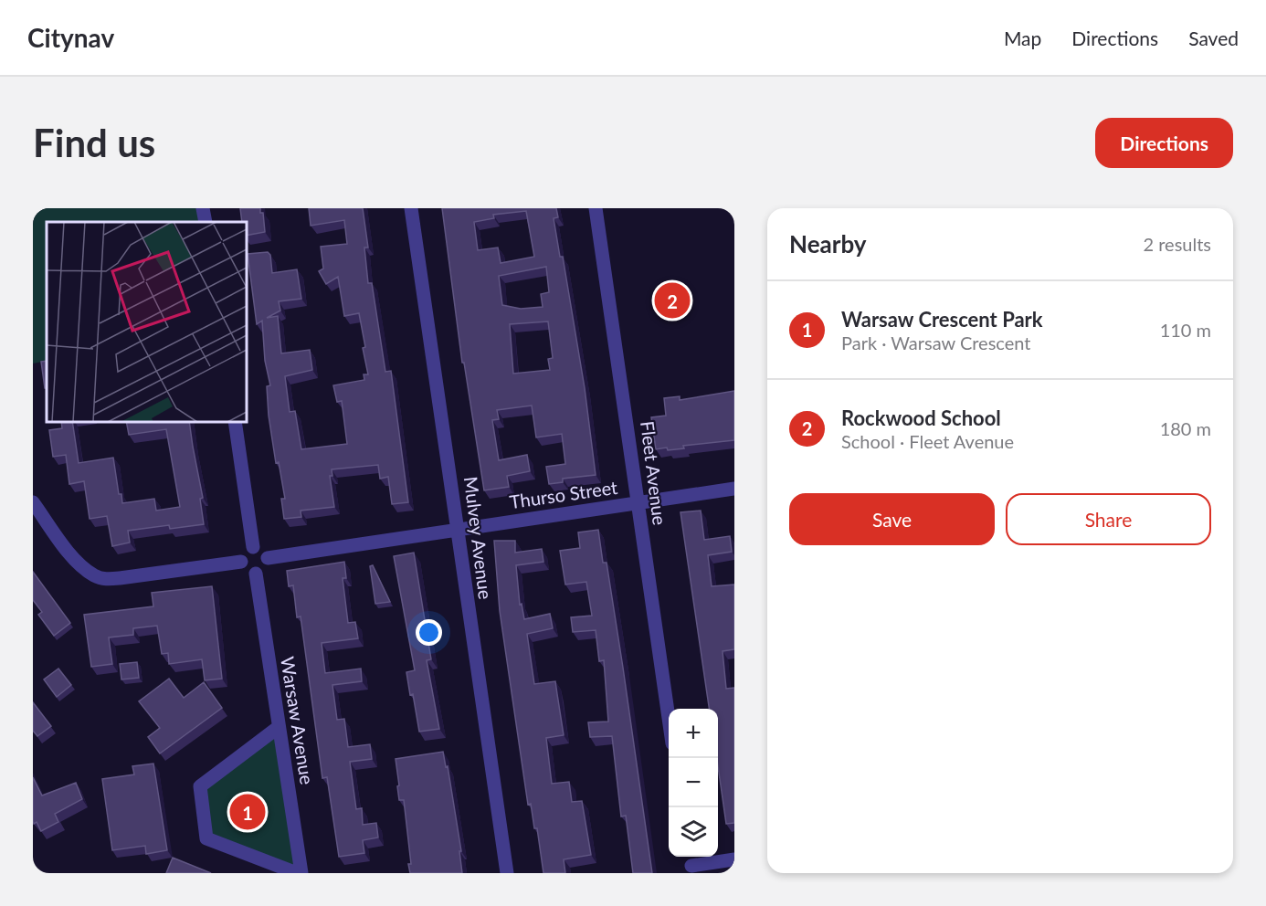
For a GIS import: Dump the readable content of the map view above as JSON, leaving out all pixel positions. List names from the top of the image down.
{
  "streets": {
    "street": [
      "Fleet Avenue",
      "Thurso Street",
      "Mulvey Avenue",
      "Warsaw Avenue"
    ]
  },
  "crossings": [
    ["Fleet Avenue", "Thurso Street"],
    ["Thurso Street", "Mulvey Avenue"],
    ["Thurso Street", "Warsaw Avenue"]
  ],
  "page": {
    "header": "Citynav",
    "nav": ["Map", "Directions", "Saved"],
    "buttons": [
      "Directions",
      ["Save", "Share"]
    ],
    "title": "Find us",
    "heading": ["Nearby", "2 results"],
    "list": [
      {
        "mark": "1",
        "name": "Warsaw Crescent Park",
        "note": "Park · Warsaw Crescent",
        "value": "110 m"
      },
      {
        "mark": "2",
        "name": "Rockwood School",
        "note": "School · Fleet Avenue",
        "value": "180 m"
      }
    ],
    "pins": ["2", "1"],
    "map_buttons": ["+", "−"]
  }
}
